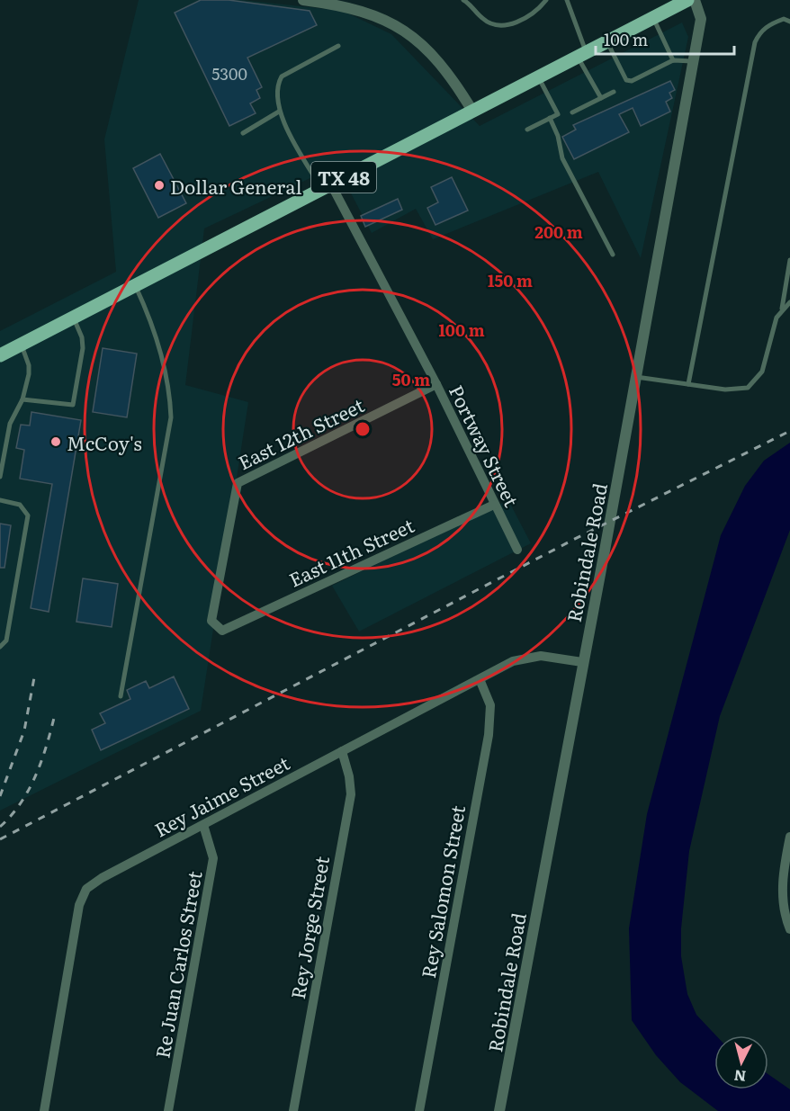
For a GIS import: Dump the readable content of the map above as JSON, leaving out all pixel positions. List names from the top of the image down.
{
  "streets": {
    "main road": ["TX 48"],
    "street": [
      "East 12th Street",
      "Portway Street",
      "East 11th Street",
      "Robindale Road",
      "Rey Jaime Street",
      "Rey Salomon Street",
      "Rey Jorge Street",
      "Re Juan Carlos Street"
    ]
  },
  "crossings": [
    ["TX 48", "Portway Street"],
    ["East 12th Street", "Portway Street"],
    ["East 12th Street", "East 11th Street"],
    ["Portway Street", "East 11th Street"],
    ["Robindale Road", "Rey Jaime Street"],
    ["Rey Jaime Street", "Rey Salomon Street"],
    ["Rey Jaime Street", "Rey Jorge Street"],
    ["Rey Jaime Street", "Re Juan Carlos Street"]
  ],
  "places": ["Dollar General", "McCoy's"],
  "house_numbers": ["5300"],
  "scale_bar": "100 m",
  "north": "bottom",
  "rings": [
    "200 m",
    "150 m",
    "100 m",
    "50 m"
  ]
}
